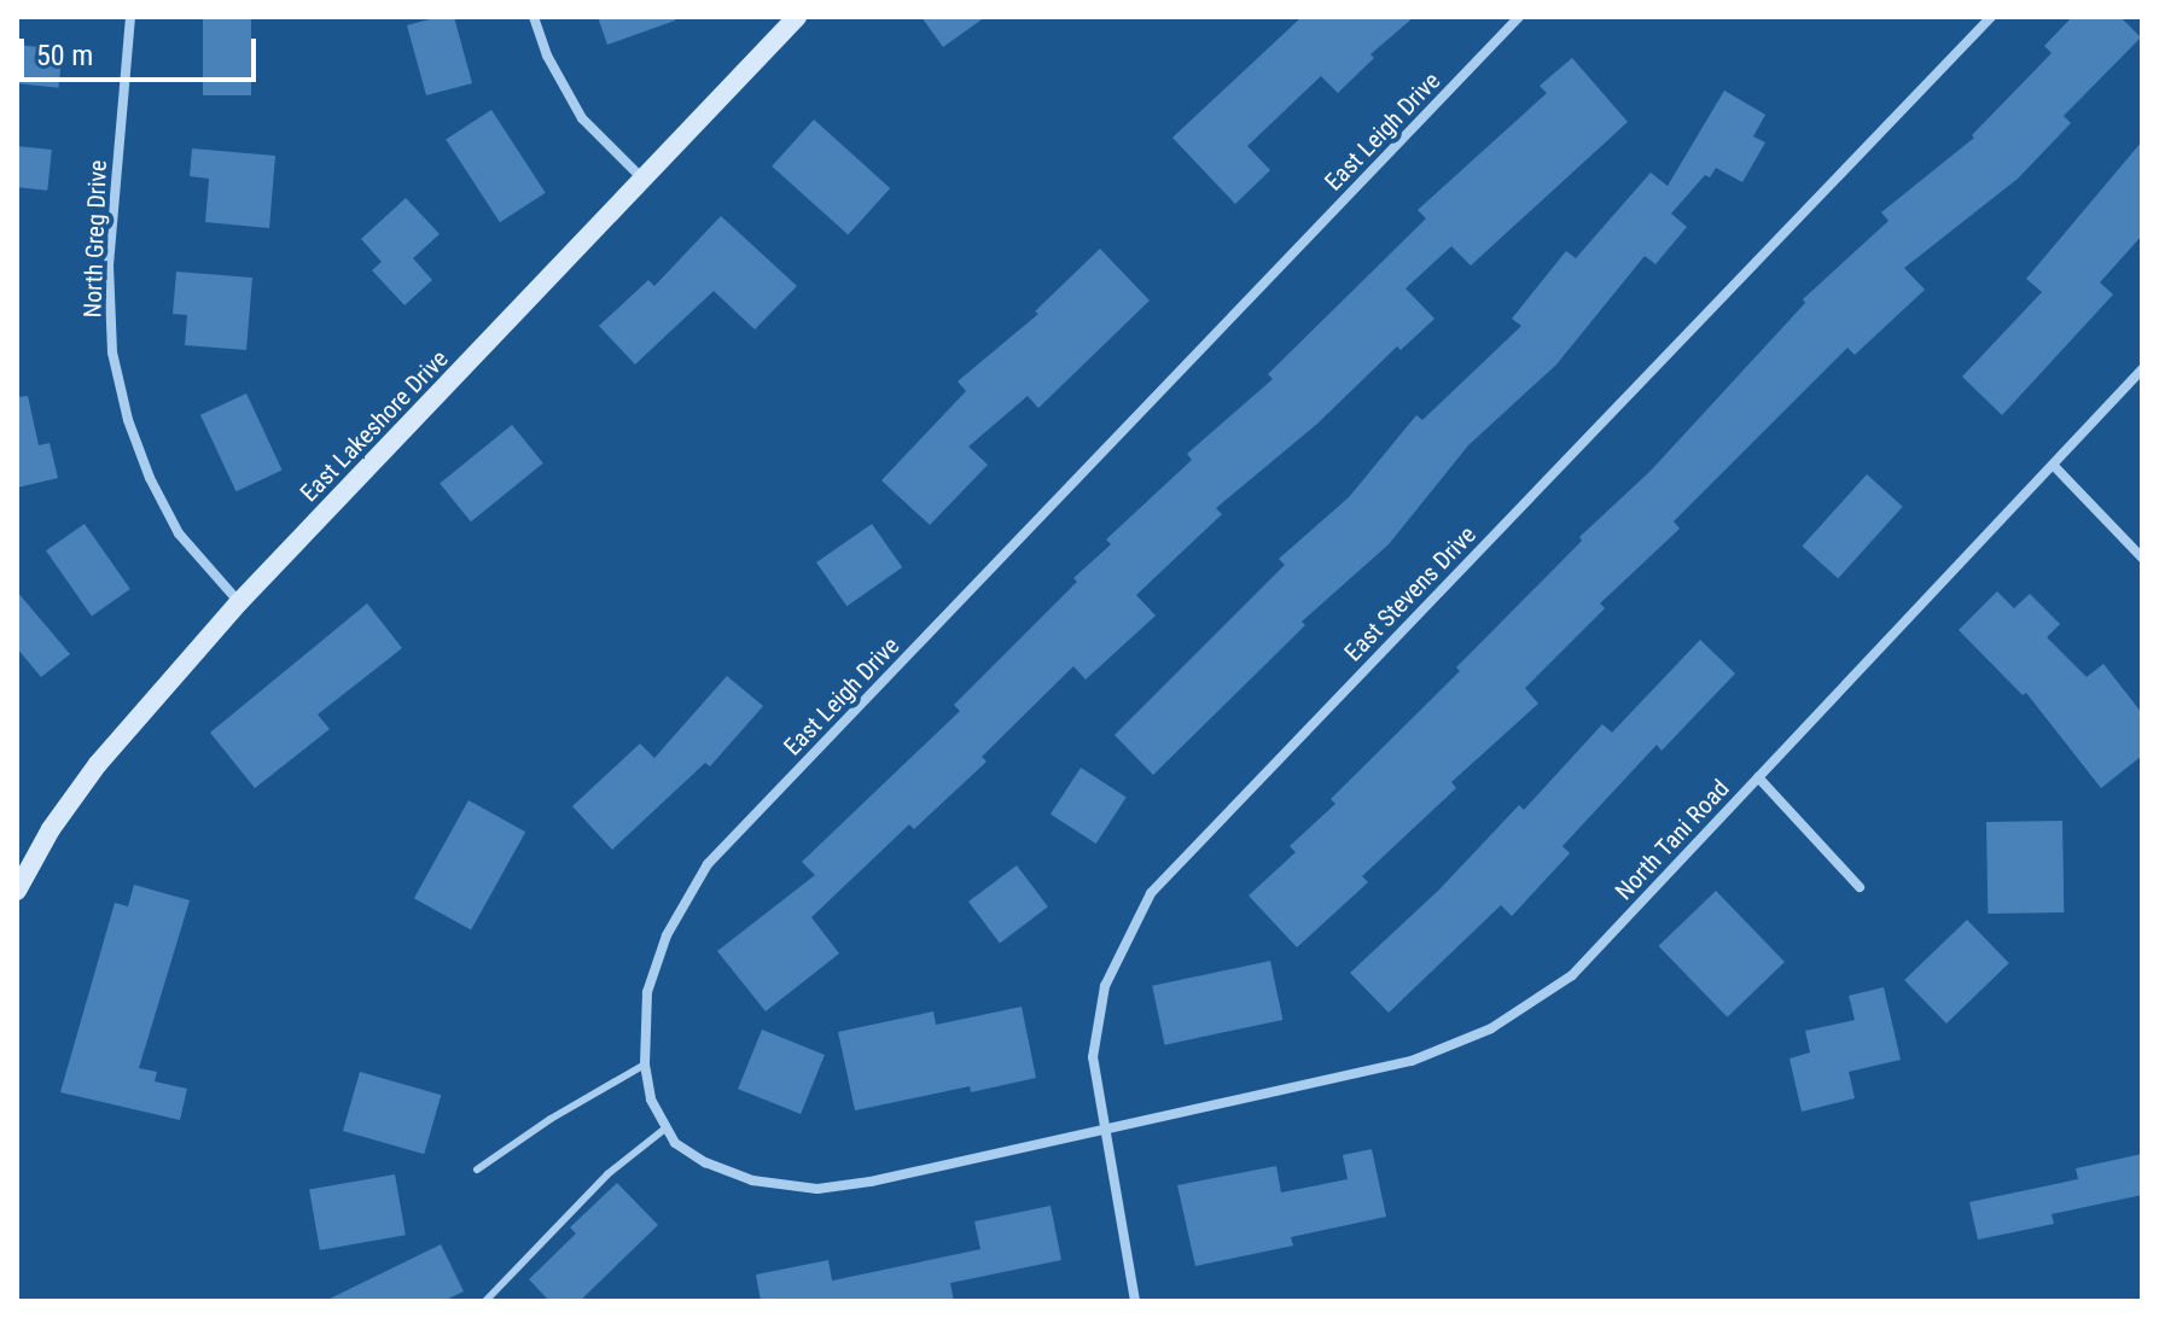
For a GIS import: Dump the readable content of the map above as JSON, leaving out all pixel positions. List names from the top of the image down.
{
  "streets": {
    "main road": ["East Lakeshore Drive"],
    "street": [
      "East Leigh Drive",
      "North Greg Drive",
      "East Stevens Drive",
      "North Tani Road"
    ]
  },
  "crossings": [
    ["East Leigh Drive", "East Stevens Drive"],
    ["East Leigh Drive", "North Tani Road"],
    ["North Greg Drive", "East Lakeshore Drive"],
    ["East Stevens Drive", "North Tani Road"]
  ],
  "scale_bar": "50 m"
}
